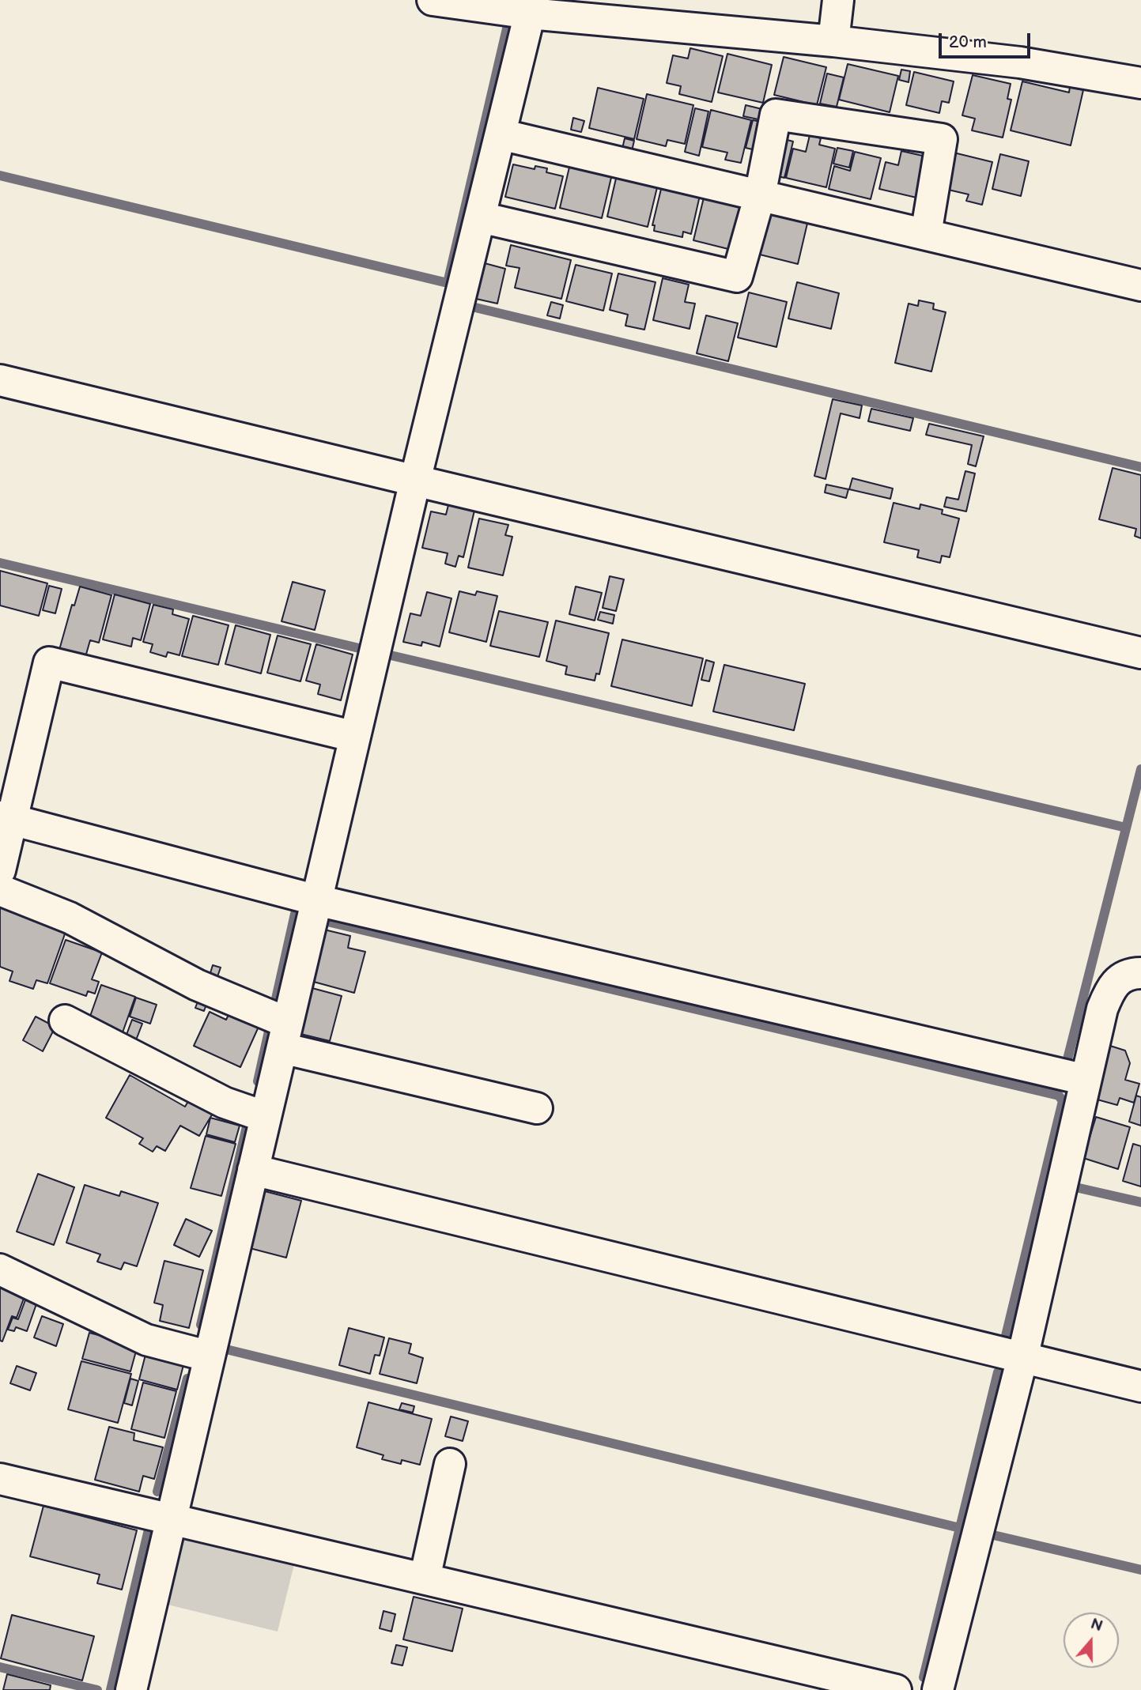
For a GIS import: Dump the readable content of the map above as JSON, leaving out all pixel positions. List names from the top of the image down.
{
  "scale_bar": "20 m",
  "north": "top"
}
